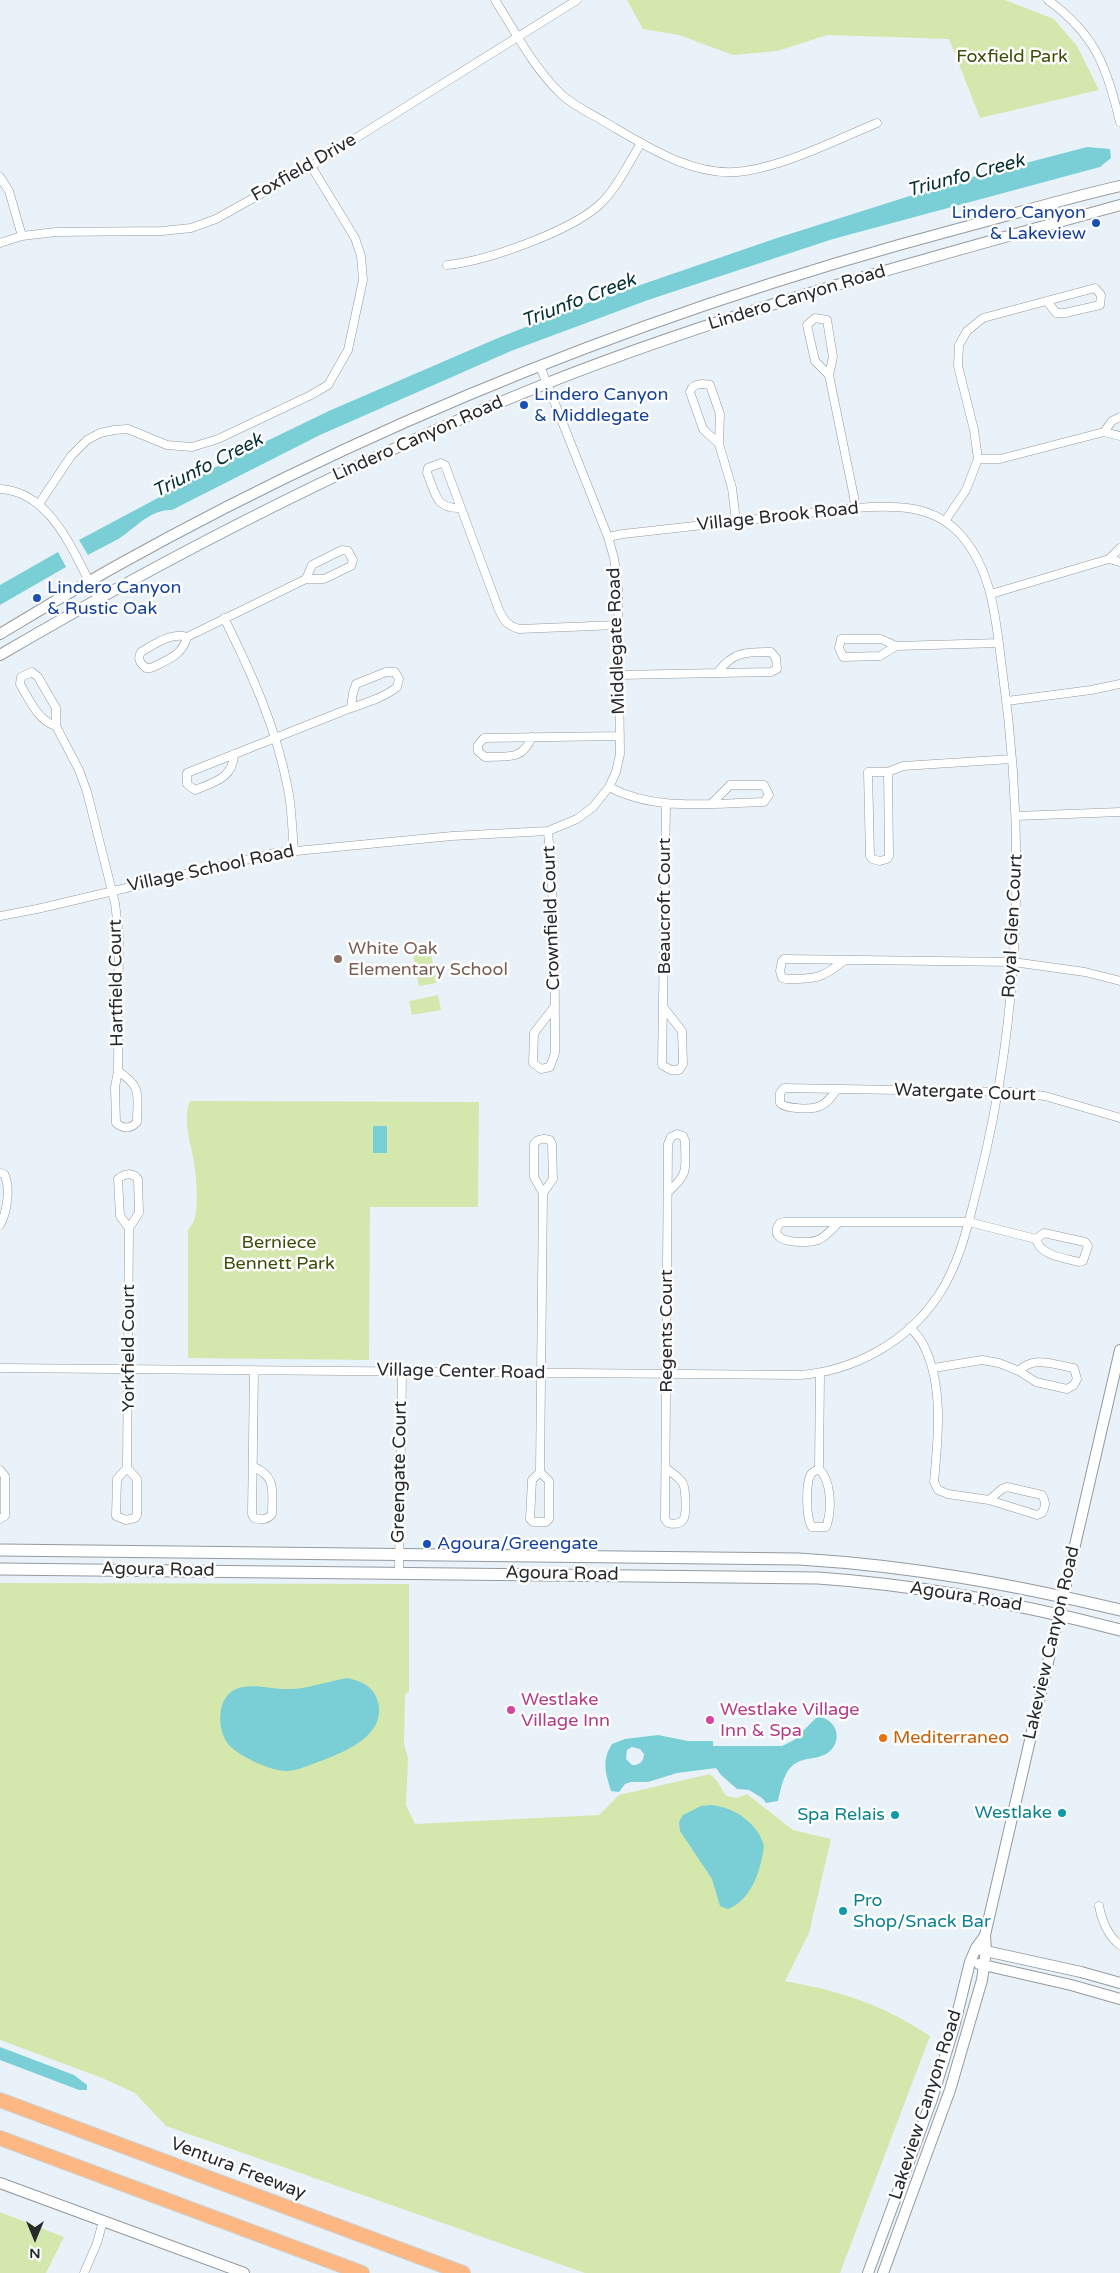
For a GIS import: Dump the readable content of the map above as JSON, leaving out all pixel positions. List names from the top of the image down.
{
  "streets": {
    "highway": ["Ventura Freeway"],
    "main road": ["Agoura Road"],
    "street": [
      "Foxfield Drive",
      "Lindero Canyon Road",
      "Village Brook Road",
      "Middlegate Road",
      "Village School Road",
      "Beaucroft Court",
      "Crownfield Court",
      "Royal Glen Court",
      "Hartfield Court",
      "Watergate Court",
      "Regents Court",
      "Yorkfield Court",
      "Village Center Road",
      "Greengate Court",
      "Lakeview Canyon Road"
    ]
  },
  "crossings": [
    ["Lindero Canyon Road", "Middlegate Road"],
    ["Village Brook Road", "Middlegate Road"],
    ["Village Brook Road", "Royal Glen Court"],
    ["Middlegate Road", "Village School Road"],
    ["Middlegate Road", "Crownfield Court"],
    ["Village School Road", "Hartfield Court"],
    ["Royal Glen Court", "Watergate Court"],
    ["Royal Glen Court", "Village Center Road"],
    ["Regents Court", "Village Center Road"],
    ["Yorkfield Court", "Village Center Road"],
    ["Village Center Road", "Greengate Court"],
    ["Greengate Court", "Agoura Road"],
    ["Agoura Road", "Lakeview Canyon Road"]
  ],
  "water": ["Triunfo Creek"],
  "parks": ["Foxfield Park", "Berniece Bennett Park"],
  "places": [
    "Lindero Canyon & Lakeview",
    "Lindero Canyon & Middlegate",
    "Lindero Canyon & Rustic Oak",
    "White Oak Elementary School",
    "Agoura/Greengate",
    "Westlake Village Inn",
    "Westlake Village Inn & Spa",
    "Mediterraneo",
    "Westlake",
    "Spa Relais",
    "Pro Shop/Snack Bar"
  ],
  "north": "bottom"
}
